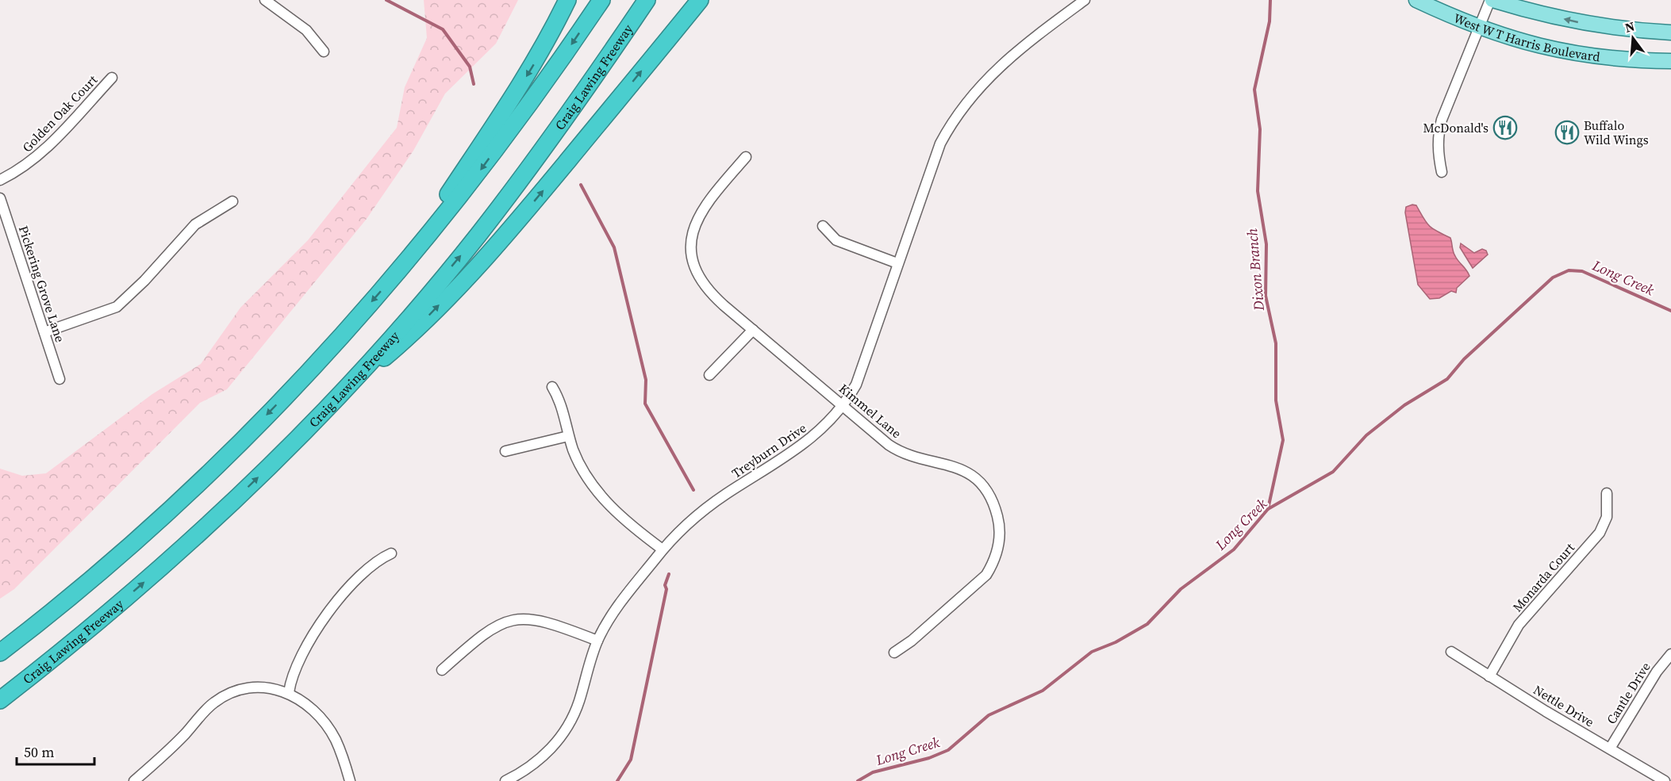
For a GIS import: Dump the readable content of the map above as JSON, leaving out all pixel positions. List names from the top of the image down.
{
  "streets": {
    "highway": ["Craig Lawing Freeway"],
    "main road": ["West W T Harris Boulevard"],
    "street": [
      "Golden Oak Court",
      "Pickering Grove Lane",
      "Kimmel Lane",
      "Treyburn Drive",
      "Monarda Court",
      "Cantle Drive",
      "Nettle Drive"
    ]
  },
  "crossings": [
    ["Kimmel Lane", "Treyburn Drive"],
    ["Monarda Court", "Nettle Drive"],
    ["Cantle Drive", "Nettle Drive"]
  ],
  "water": ["Dixon Branch", "Long Creek"],
  "places": {
    "restaurant": ["McDonald's", "Buffalo Wild Wings"]
  },
  "scale_bar": "50 m",
  "north": "top"
}
